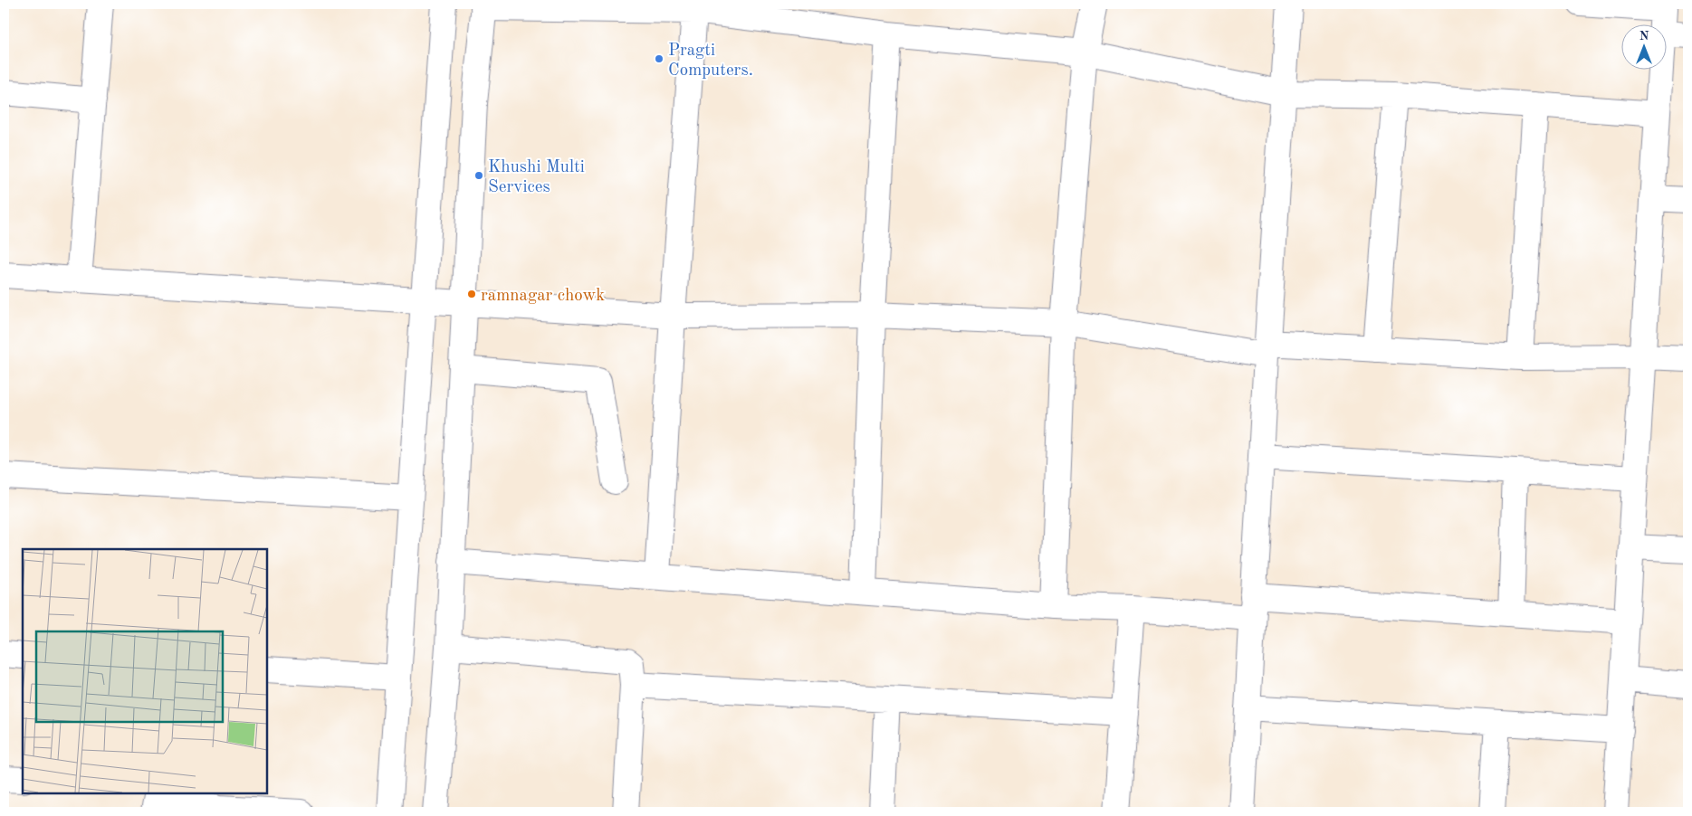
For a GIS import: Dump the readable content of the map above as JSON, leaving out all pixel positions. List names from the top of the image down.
{
  "places": ["Pragti Computers.", "Khushi Multi Services", "ramnagar chowk"],
  "north": "top"
}
